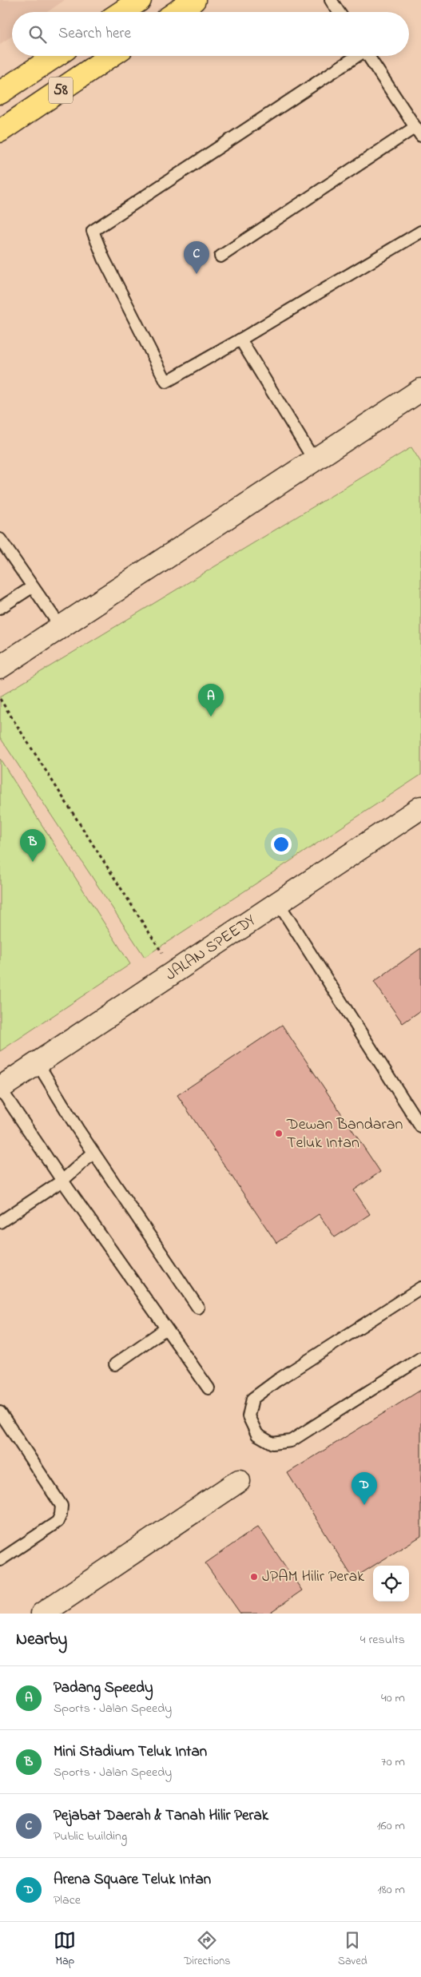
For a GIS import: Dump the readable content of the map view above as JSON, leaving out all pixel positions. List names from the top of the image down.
{
  "streets": {
    "highway": ["58"],
    "street": ["JALAN SPEEDY"]
  },
  "places": ["Dewan Bandaran Teluk Intan", "JPAM Hilir Perak"],
  "page": {
    "search": "Search here",
    "pins": [
      "C",
      "A",
      "B",
      "D"
    ],
    "heading": ["Nearby", "4 results"],
    "list": [
      {
        "mark": "A",
        "name": "Padang Speedy",
        "note": "Sports · Jalan Speedy",
        "value": "40 m"
      },
      {
        "mark": "B",
        "name": "Mini Stadium Teluk Intan",
        "note": "Sports · Jalan Speedy",
        "value": "70 m"
      },
      {
        "mark": "C",
        "name": "Pejabat Daerah & Tanah Hilir Perak",
        "note": "Public building",
        "value": "160 m"
      },
      {
        "mark": "D",
        "name": "Arena Square Teluk Intan",
        "note": "Place",
        "value": "180 m"
      }
    ],
    "nav": ["Map", "Directions", "Saved"]
  }
}
